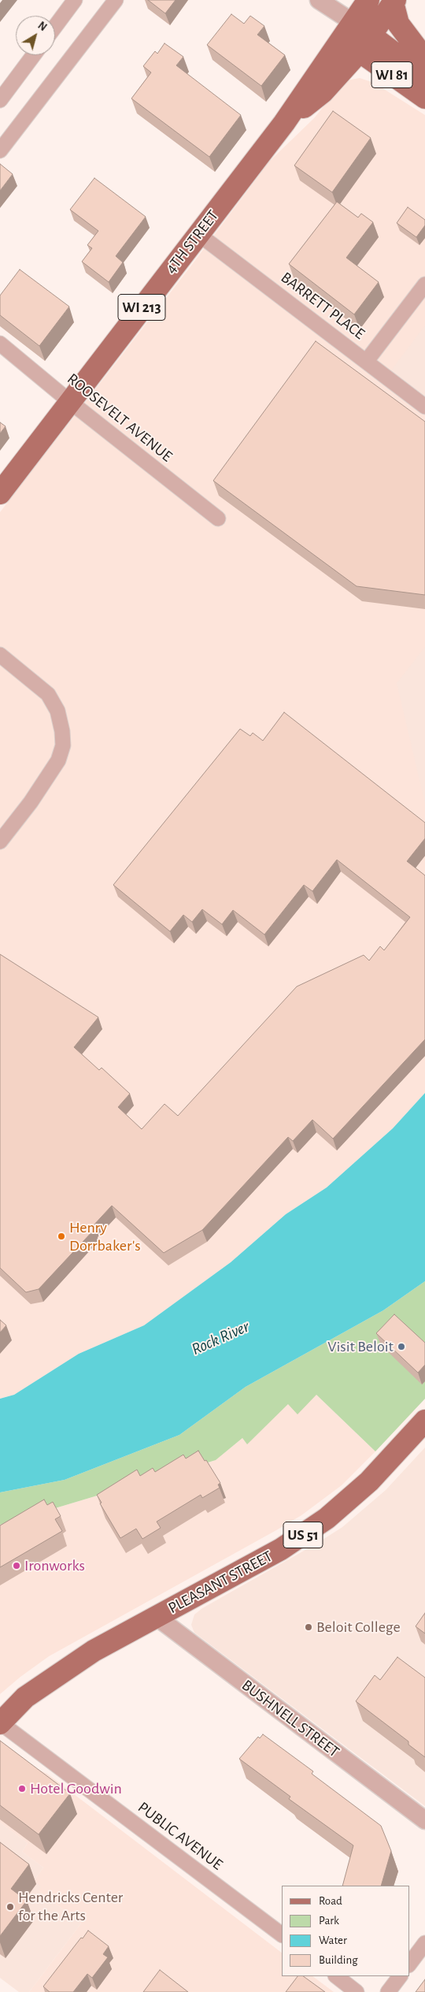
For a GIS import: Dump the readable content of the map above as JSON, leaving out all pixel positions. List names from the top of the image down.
{
  "streets": {
    "main road": [
      "WI 81",
      "4TH STREET",
      "WI 213",
      "US 51",
      "PLEASANT STREET"
    ],
    "street": [
      "BARRETT PLACE",
      "ROOSEVELT AVENUE",
      "BUSHNELL STREET",
      "PUBLIC AVENUE"
    ]
  },
  "crossings": [
    ["WI 81", "4TH STREET"],
    ["4TH STREET", "BARRETT PLACE"],
    ["4TH STREET", "ROOSEVELT AVENUE"],
    ["PLEASANT STREET", "BUSHNELL STREET"],
    ["PLEASANT STREET", "PUBLIC AVENUE"]
  ],
  "water": ["Rock River"],
  "places": [
    "Henry Dorrbaker's",
    "Visit Beloit",
    "Ironworks",
    "Beloit College",
    "Hotel Goodwin",
    "Hendricks Center for the Arts"
  ],
  "legend": [
    "Road",
    "Park",
    "Water",
    "Building"
  ],
  "north": "top right"
}
